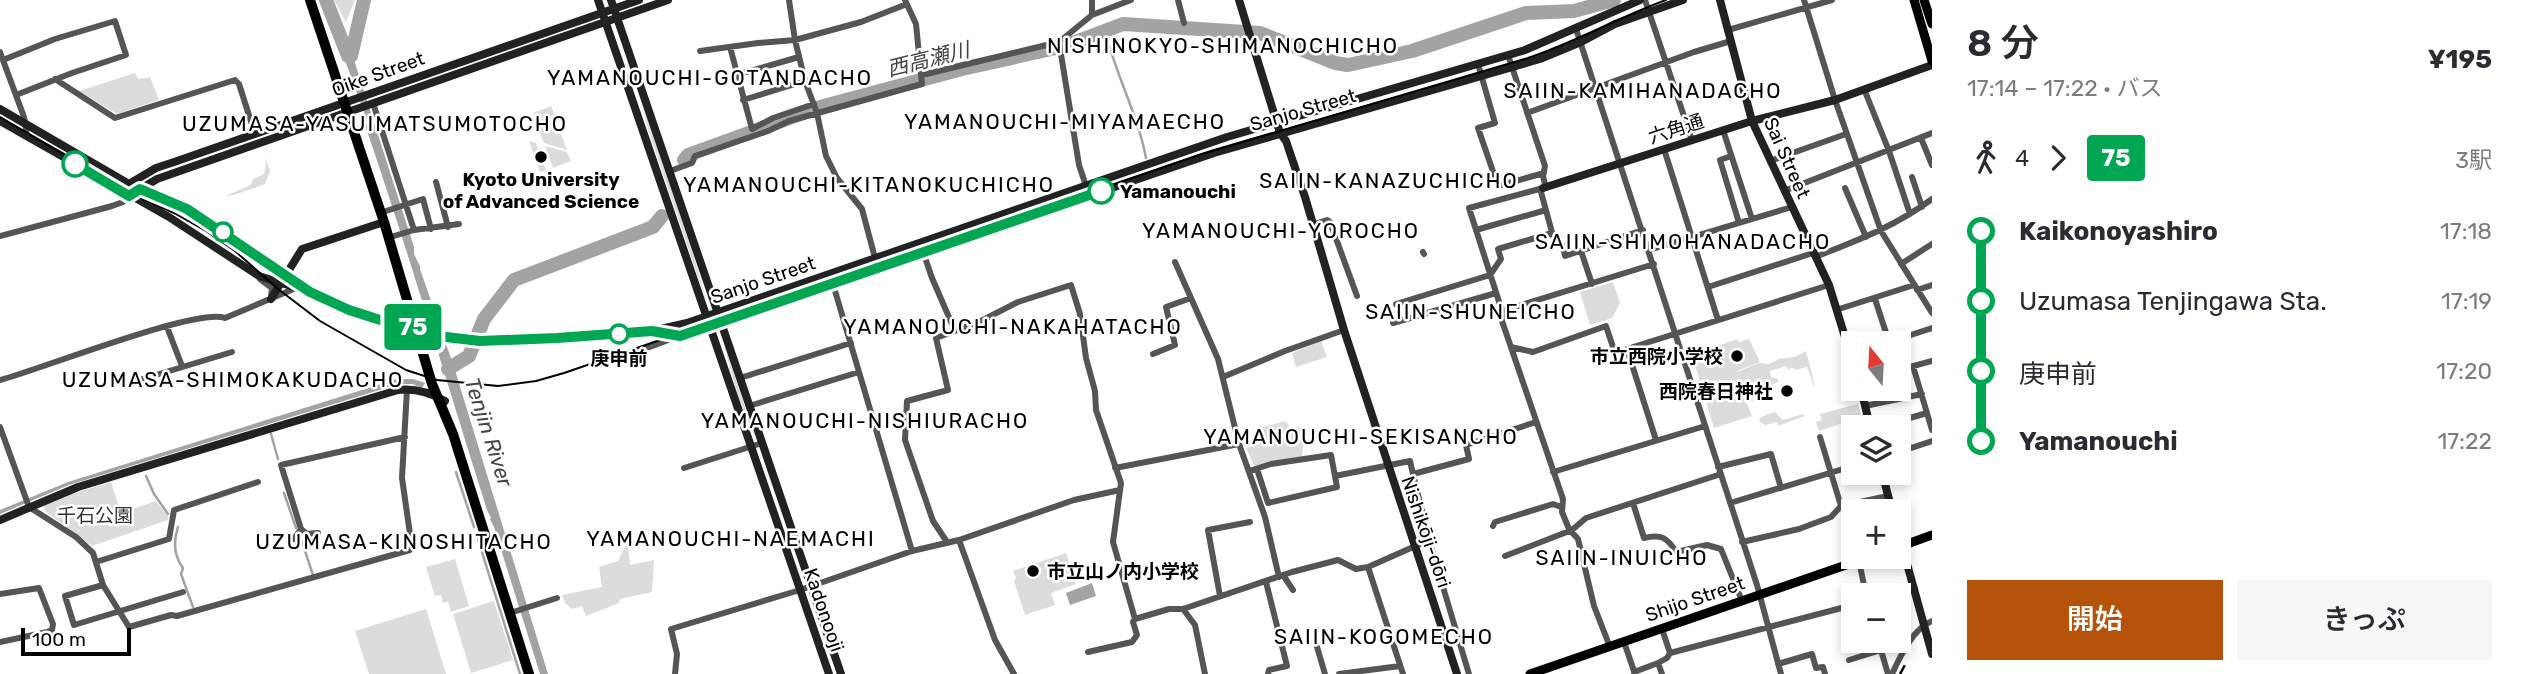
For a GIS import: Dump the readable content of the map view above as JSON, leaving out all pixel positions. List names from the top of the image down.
{
  "streets": {
    "main road": ["Shijo Street"],
    "street": [
      "Oike Street",
      "Sanjo Street",
      "六角通",
      "Sai Street",
      "Nishikōji-dōri",
      "Kadonooji"
    ]
  },
  "crossings": [
    ["Oike Street", "Sanjo Street"],
    ["Oike Street", "Kadonooji"],
    ["Sanjo Street", "Nishikōji-dōri"],
    ["Sanjo Street", "Kadonooji"],
    ["六角通", "Sai Street"]
  ],
  "districts": [
    "NISHINOKYO-SHIMANOCHICHO",
    "YAMANOUCHI-GOTANDACHO",
    "SAIIN-KAMIHANADACHO",
    "YAMANOUCHI-MIYAMAECHO",
    "UZUMASA-YASUIMATSUMOTOCHO",
    "SAIIN-KANAZUCHICHO",
    "YAMANOUCHI-KITANOKUCHICHO",
    "YAMANOUCHI-YOROCHO",
    "SAIIN-SHIMOHANADACHO",
    "SAIIN-SHUNEICHO",
    "YAMANOUCHI-NAKAHATACHO",
    "UZUMASA-SHIMOKAKUDACHO",
    "YAMANOUCHI-NISHIURACHO",
    "YAMANOUCHI-SEKISANCHO",
    "YAMANOUCHI-NAEMACHI",
    "UZUMASA-KINOSHITACHO",
    "SAIIN-INUICHO",
    "SAIIN-KOGOMECHO"
  ],
  "water": ["西高瀬川", "Tenjin River"],
  "parks": ["千石公園"],
  "places": [
    "Kyoto University of Advanced Science",
    "Yamanouchi",
    "庚申前",
    "市立西院小学校",
    "西院春日神社",
    "市立山ノ内小学校"
  ],
  "lines": ["bus line 75"],
  "scale_bar": "100 m",
  "north": "top",
  "page": {
    "on_map": "75",
    "heading": ["8 分", "17:14 – 17:22 · バス", "¥195"],
    "legs": ["4", "75", "3駅"],
    "list": [
      {
        "name": "Kaikonoyashiro",
        "value": "17:18"
      },
      {
        "name": "Uzumasa Tenjingawa Sta.",
        "value": "17:19"
      },
      {
        "name": "庚申前",
        "value": "17:20"
      },
      {
        "name": "Yamanouchi",
        "value": "17:22"
      }
    ],
    "map_buttons": ["+", "−"],
    "buttons": ["開始", "きっぷ"],
    "scale": "100 m"
  }
}
